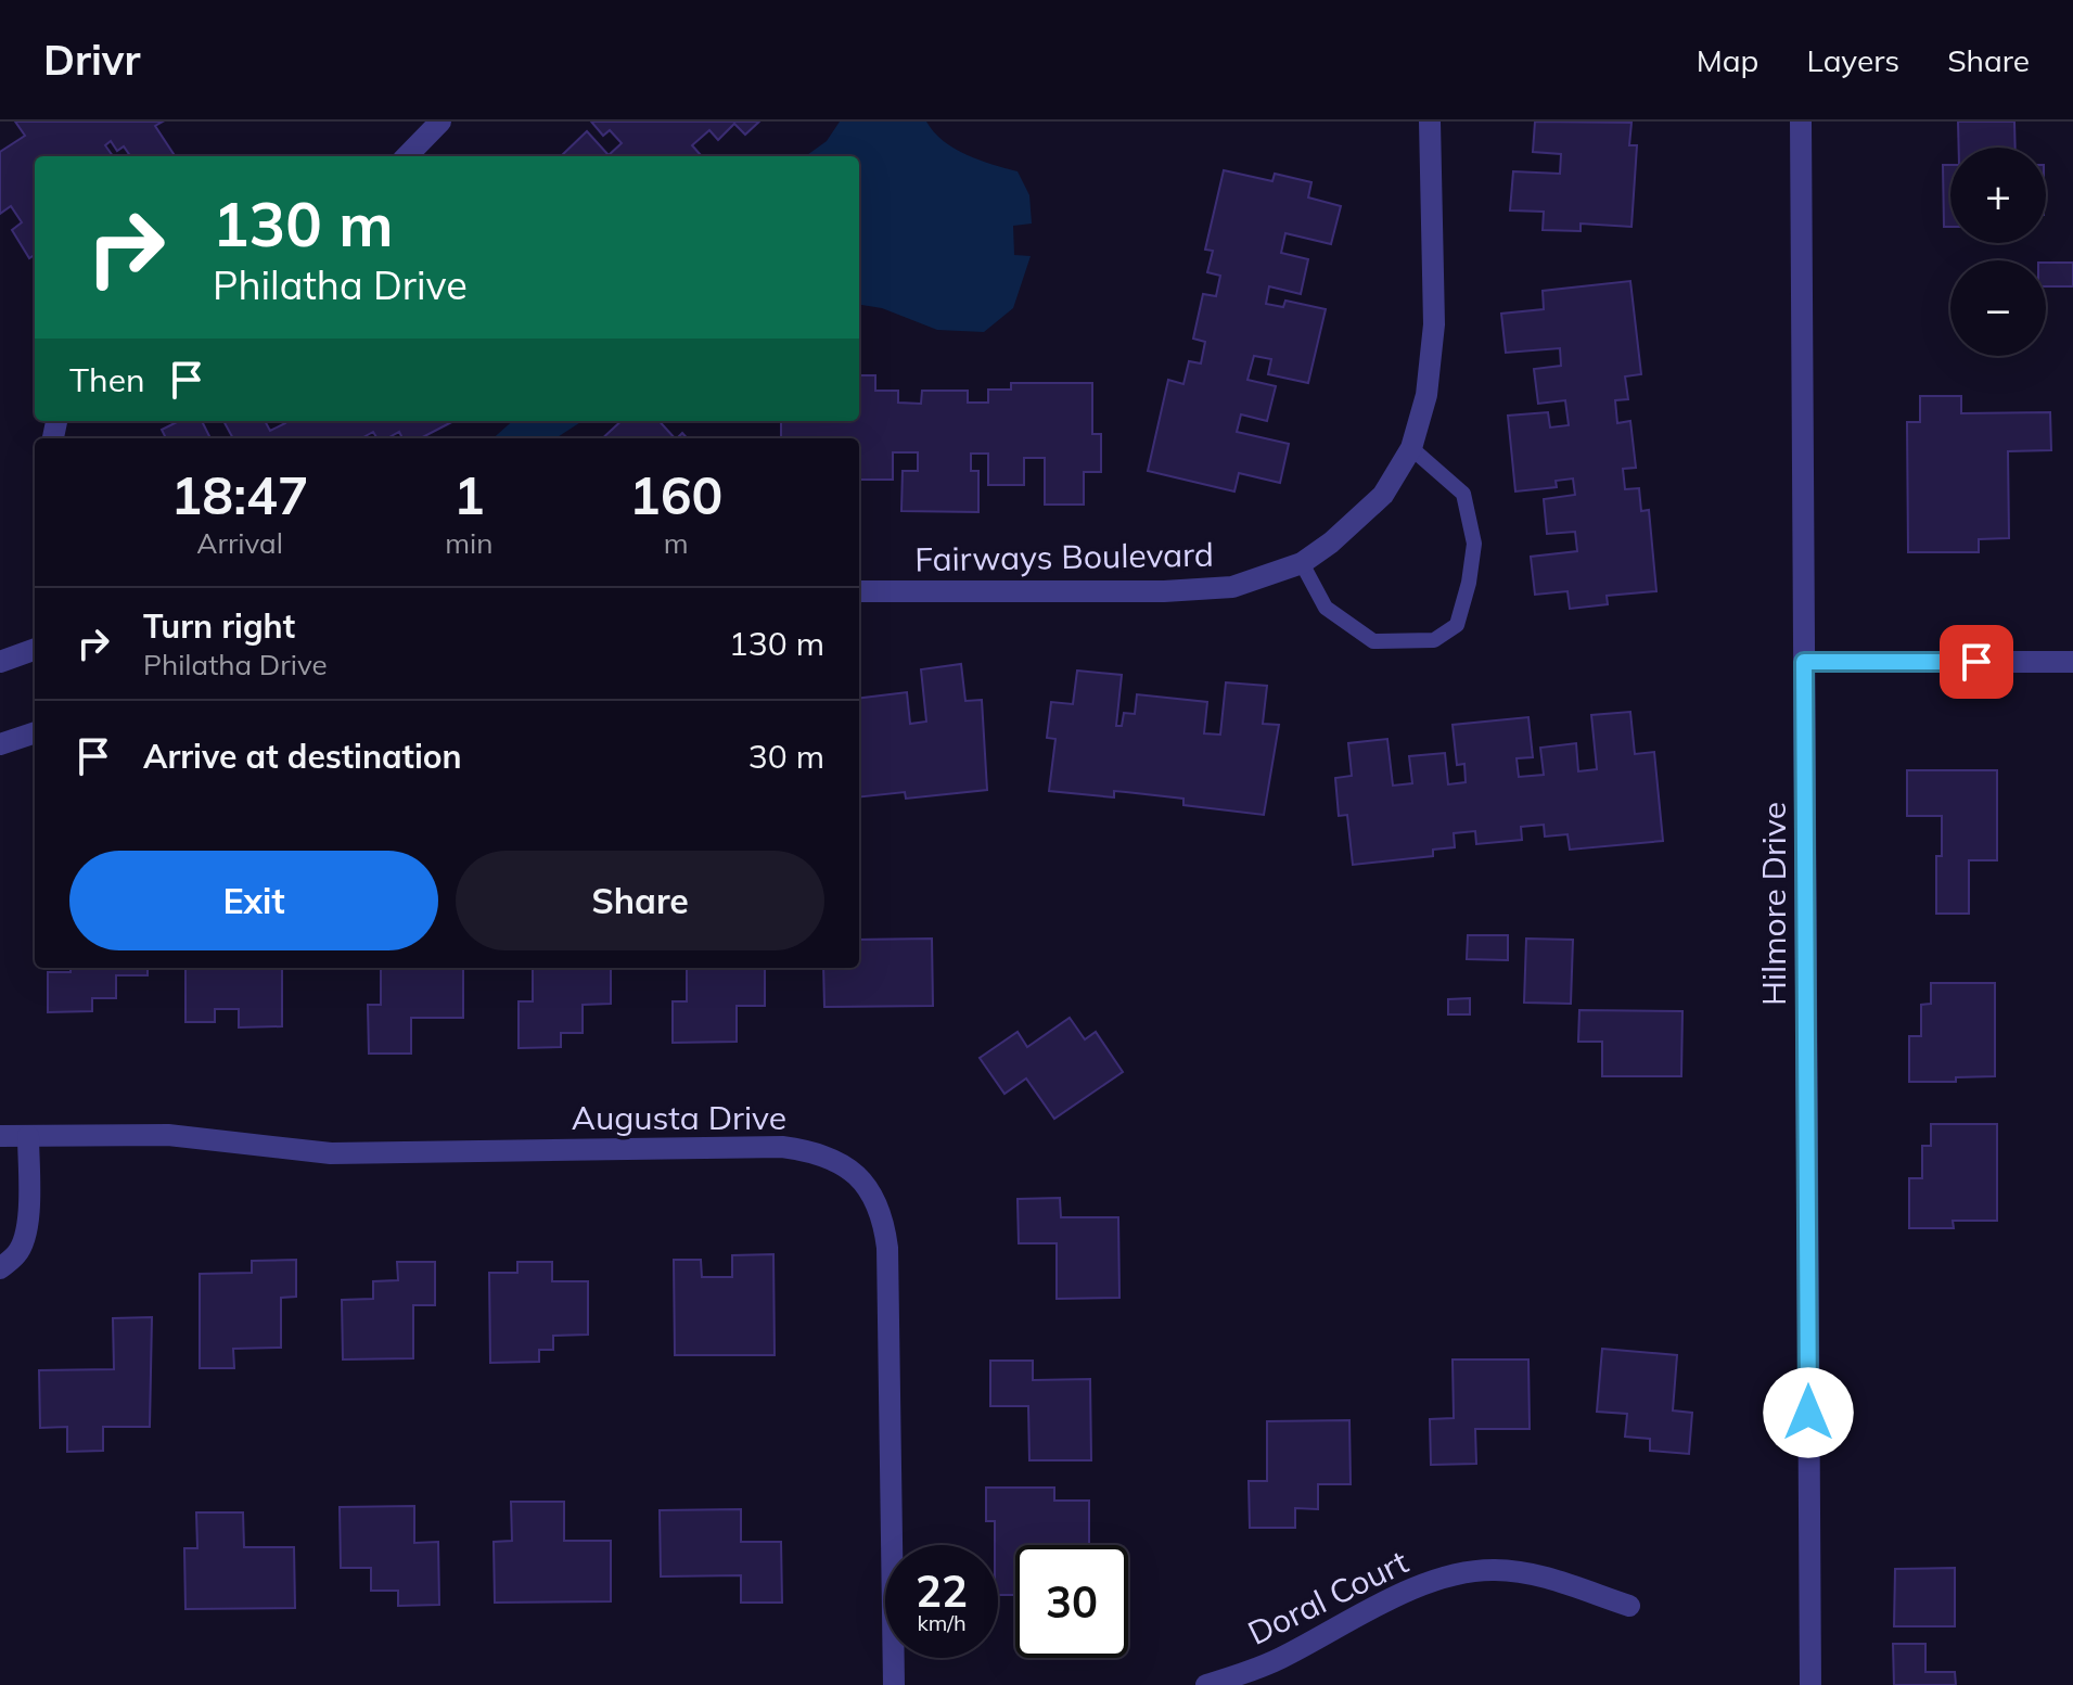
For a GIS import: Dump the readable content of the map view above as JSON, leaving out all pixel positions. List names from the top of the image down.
{
  "streets": {
    "street": [
      "Fairways Boulevard",
      "Hilmore Drive",
      "Augusta Drive",
      "Doral Court"
    ]
  },
  "page": {
    "header": "Drivr",
    "nav": ["Map", "Layers", "Share"],
    "map_buttons": ["+", "−"],
    "turn": ["130 m", "Philatha Drive"],
    "then": "Then",
    "eta": [
      "18:47",
      "Arrival",
      "1",
      "min",
      "160",
      "m"
    ],
    "list": [
      {
        "name": "Turn right",
        "note": "Philatha Drive",
        "value": "130 m"
      },
      {
        "name": "Arrive at destination",
        "value": "30 m"
      }
    ],
    "buttons": ["Exit", "Share"],
    "speed": "22 km/h",
    "limit": "30"
  }
}
